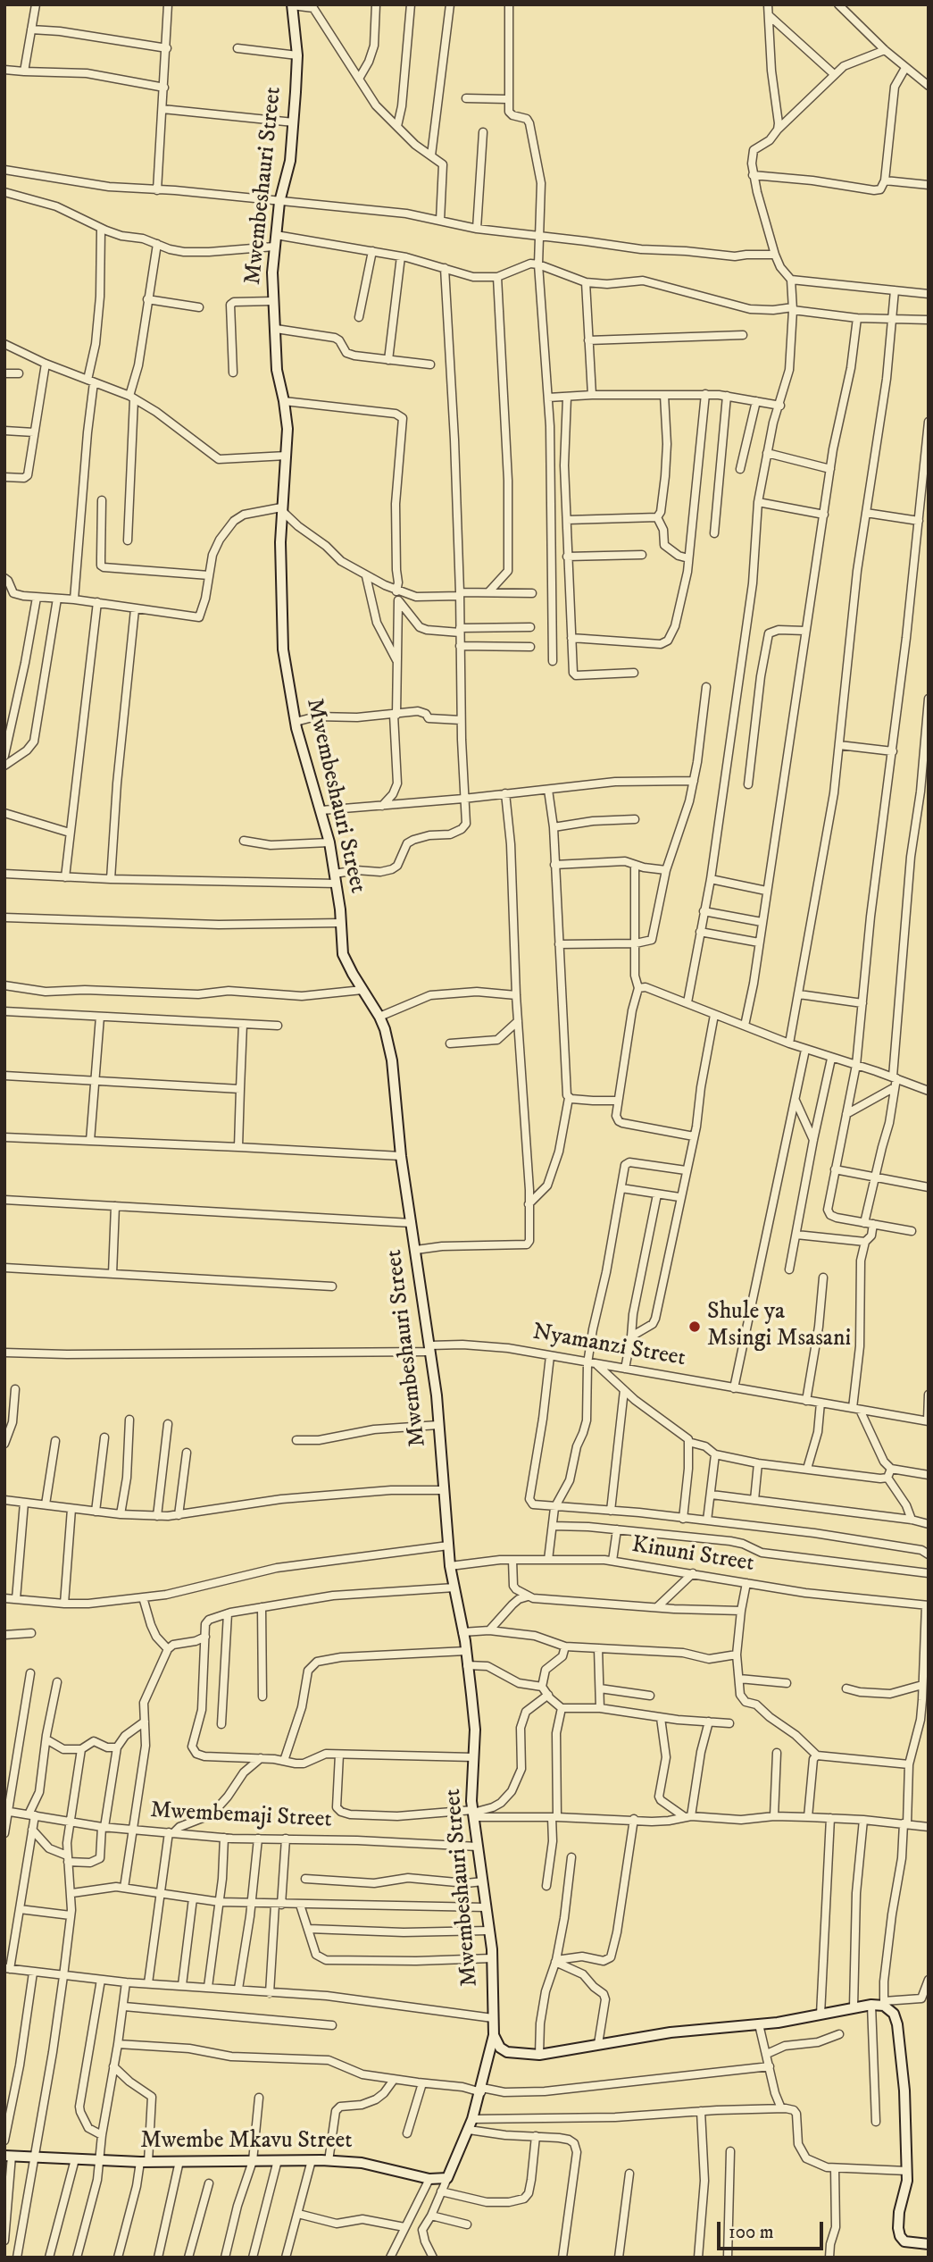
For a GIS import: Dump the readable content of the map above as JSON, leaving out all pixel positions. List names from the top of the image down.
{
  "streets": {
    "street": [
      "Mwembeshauri Street",
      "Nyamanzi Street",
      "Kinuni Street",
      "Mwembemaji Street",
      "Mwembe Mkavu Street"
    ]
  },
  "crossings": [
    ["Mwembeshauri Street", "Nyamanzi Street"],
    ["Mwembeshauri Street", "Kinuni Street"],
    ["Mwembeshauri Street", "Mwembemaji Street"]
  ],
  "places": ["Shule ya Msingi Msasani"],
  "scale_bar": "100 m"
}
